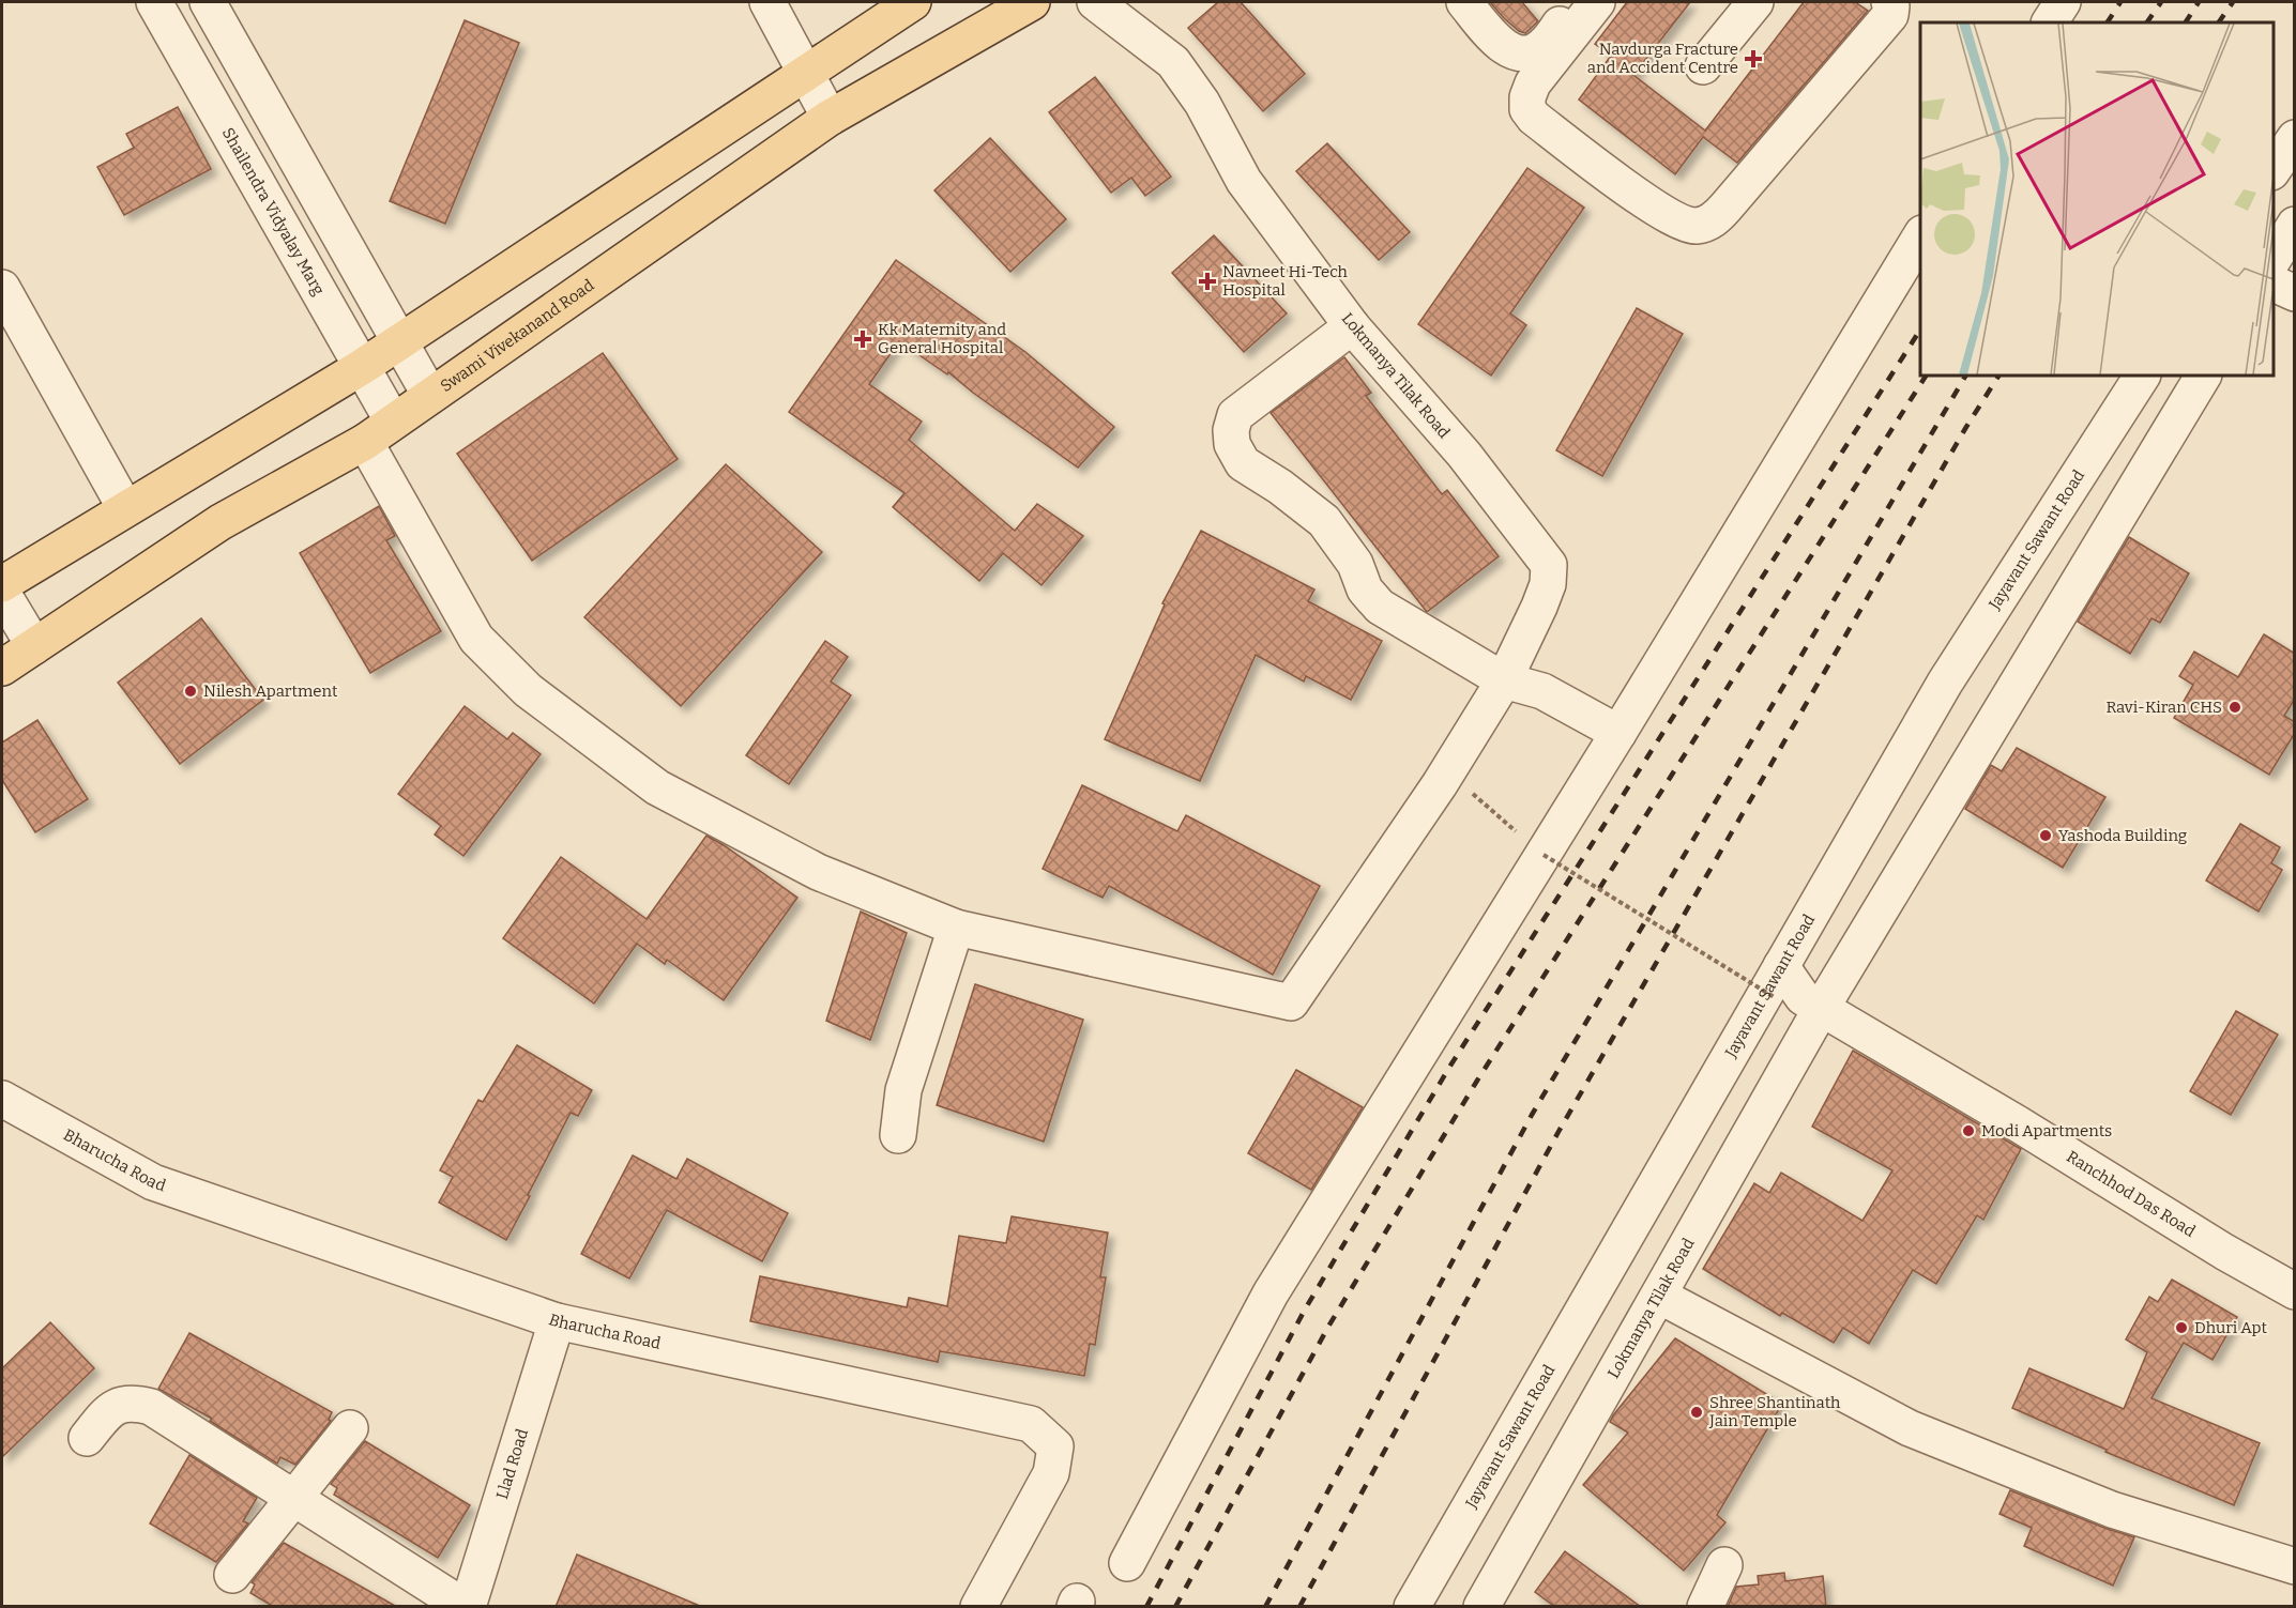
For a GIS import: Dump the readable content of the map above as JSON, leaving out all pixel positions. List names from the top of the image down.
{
  "streets": {
    "main road": ["Swami Vivekanand Road"],
    "street": [
      "Shailendra Vidyalay Marg",
      "Lokmanya Tilak Road",
      "Jayavant Sawant Road",
      "Bharucha Road",
      "Ranchhod Das Road",
      "Llad Road"
    ]
  },
  "crossings": [
    ["Shailendra Vidyalay Marg", "Swami Vivekanand Road"],
    ["Lokmanya Tilak Road", "Ranchhod Das Road"],
    ["Jayavant Sawant Road", "Ranchhod Das Road"],
    ["Bharucha Road", "Llad Road"]
  ],
  "places": {
    "health": ["Navdurga Fracture and Accident Centre", "Navneet Hi-Tech Hospital", "Kk Maternity and General Hospital"],
    "other": [
      "Nilesh Apartment",
      "Ravi-Kiran CHS",
      "Yashoda Building",
      "Modi Apartments",
      "Dhuri Apt",
      "Shree Shantinath Jain Temple"
    ]
  }
}
